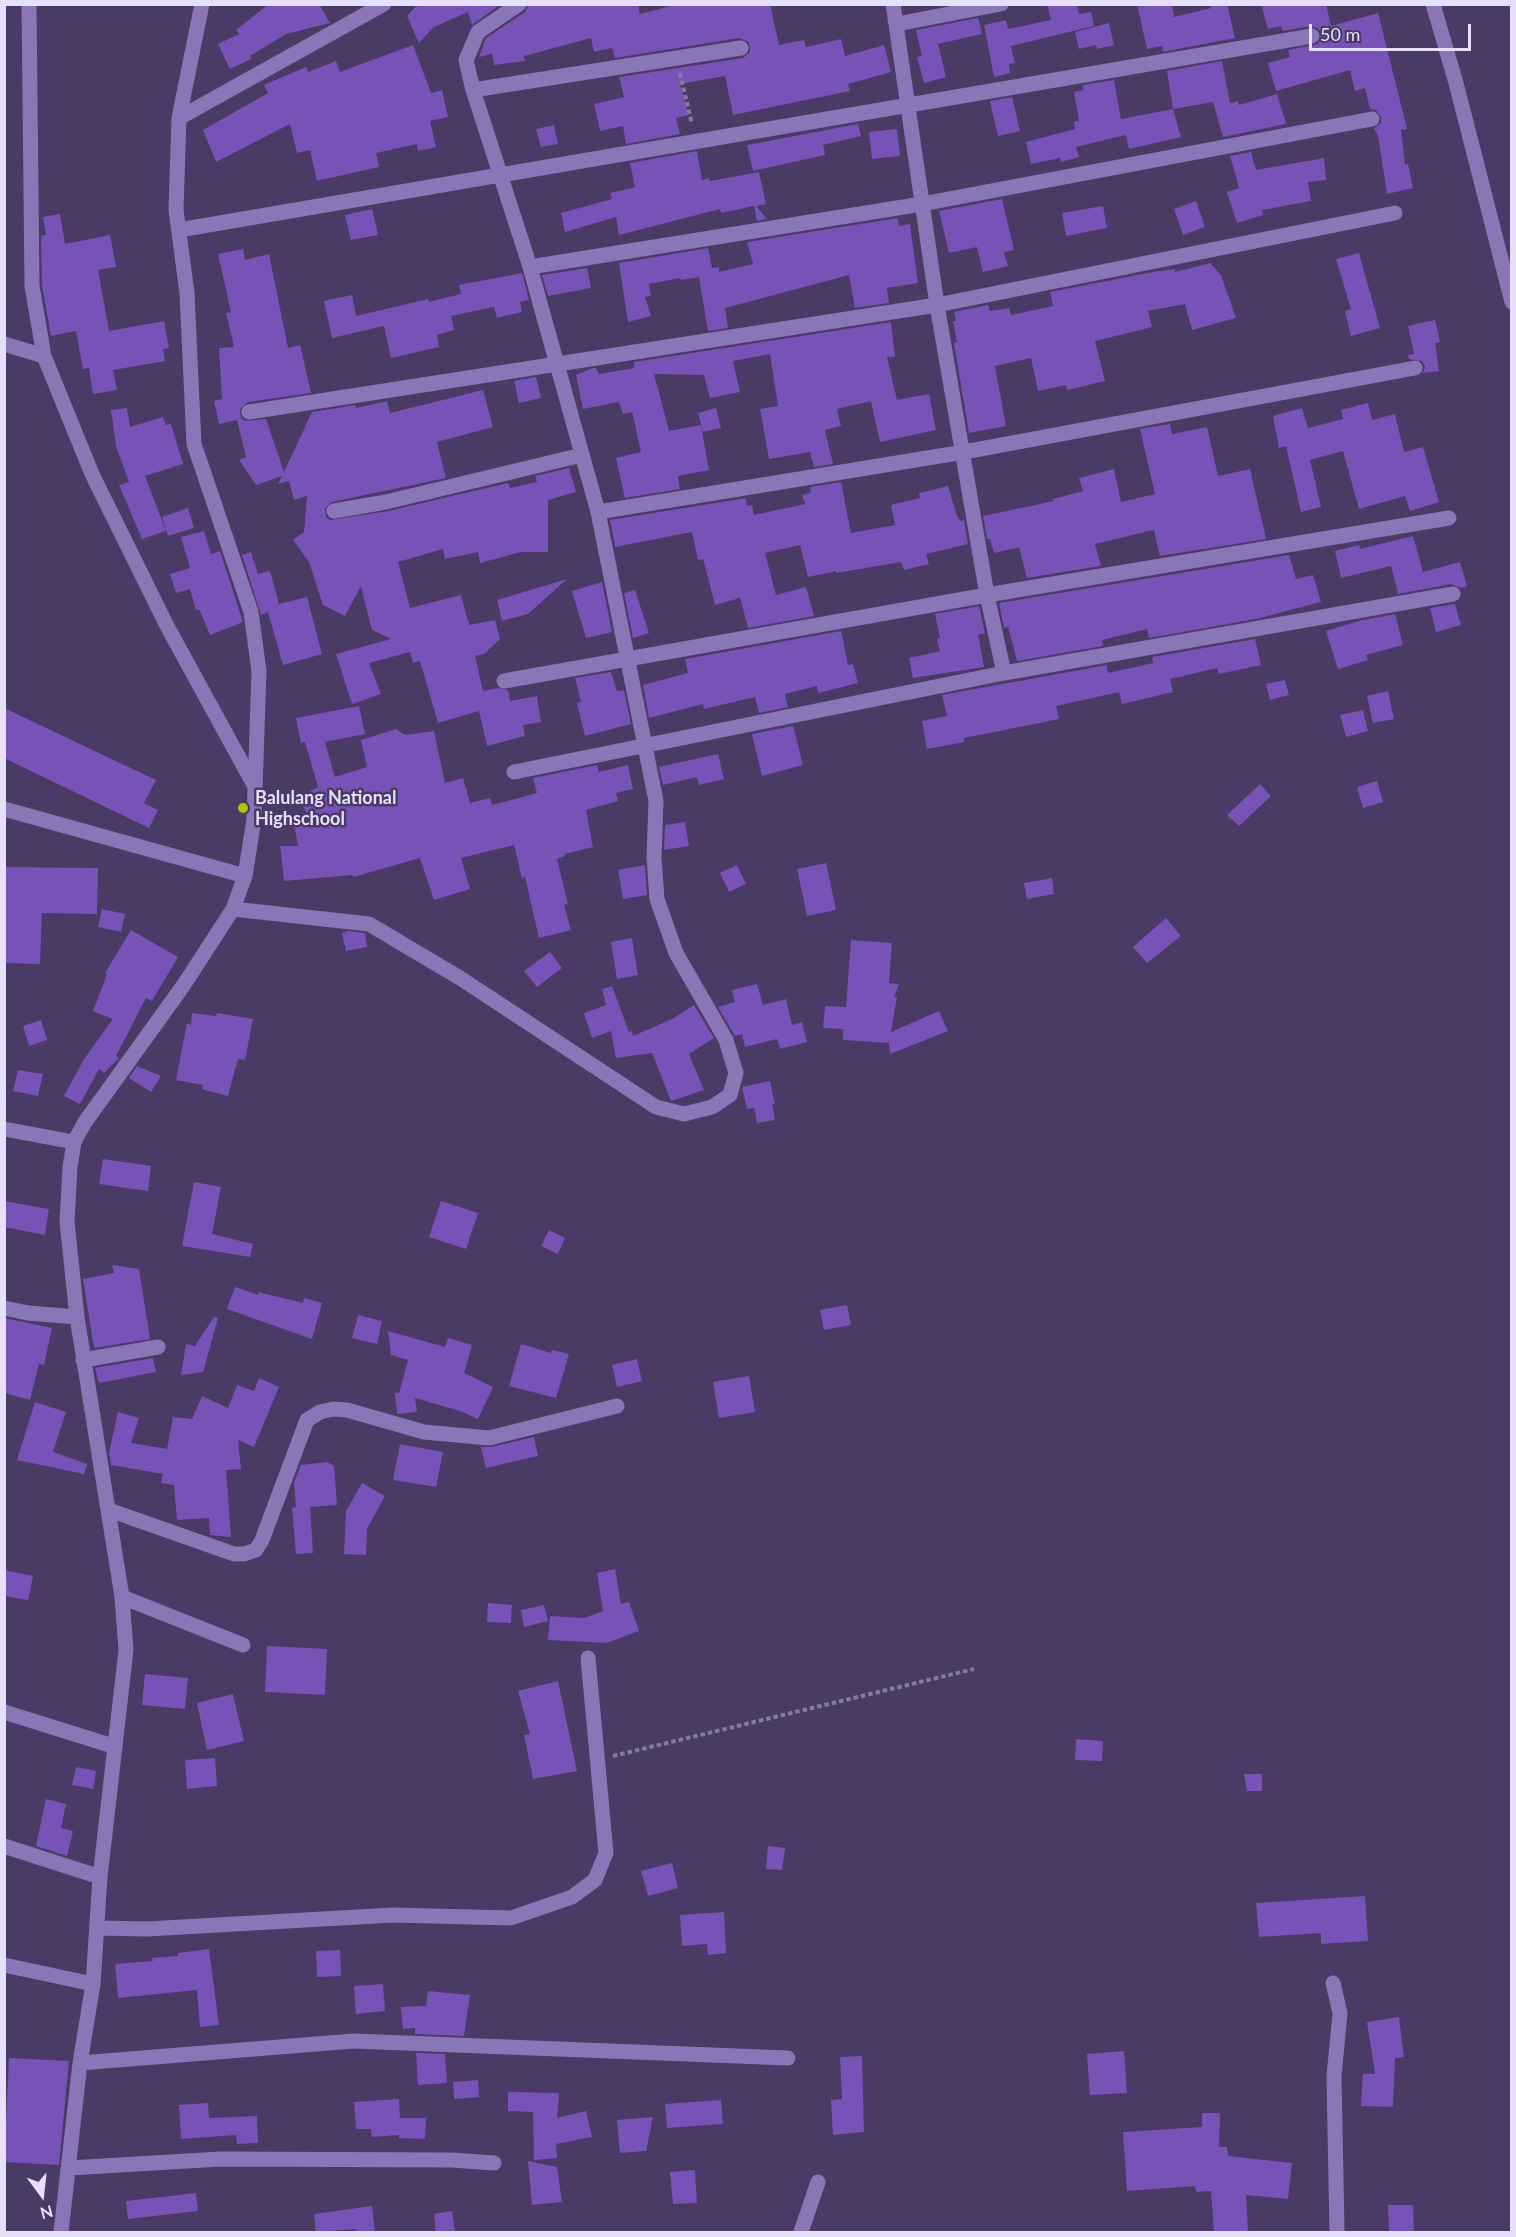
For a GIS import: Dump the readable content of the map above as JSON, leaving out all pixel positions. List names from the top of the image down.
{
  "places": ["Balulang National Highschool"],
  "scale_bar": "50 m",
  "north": "bottom"
}
